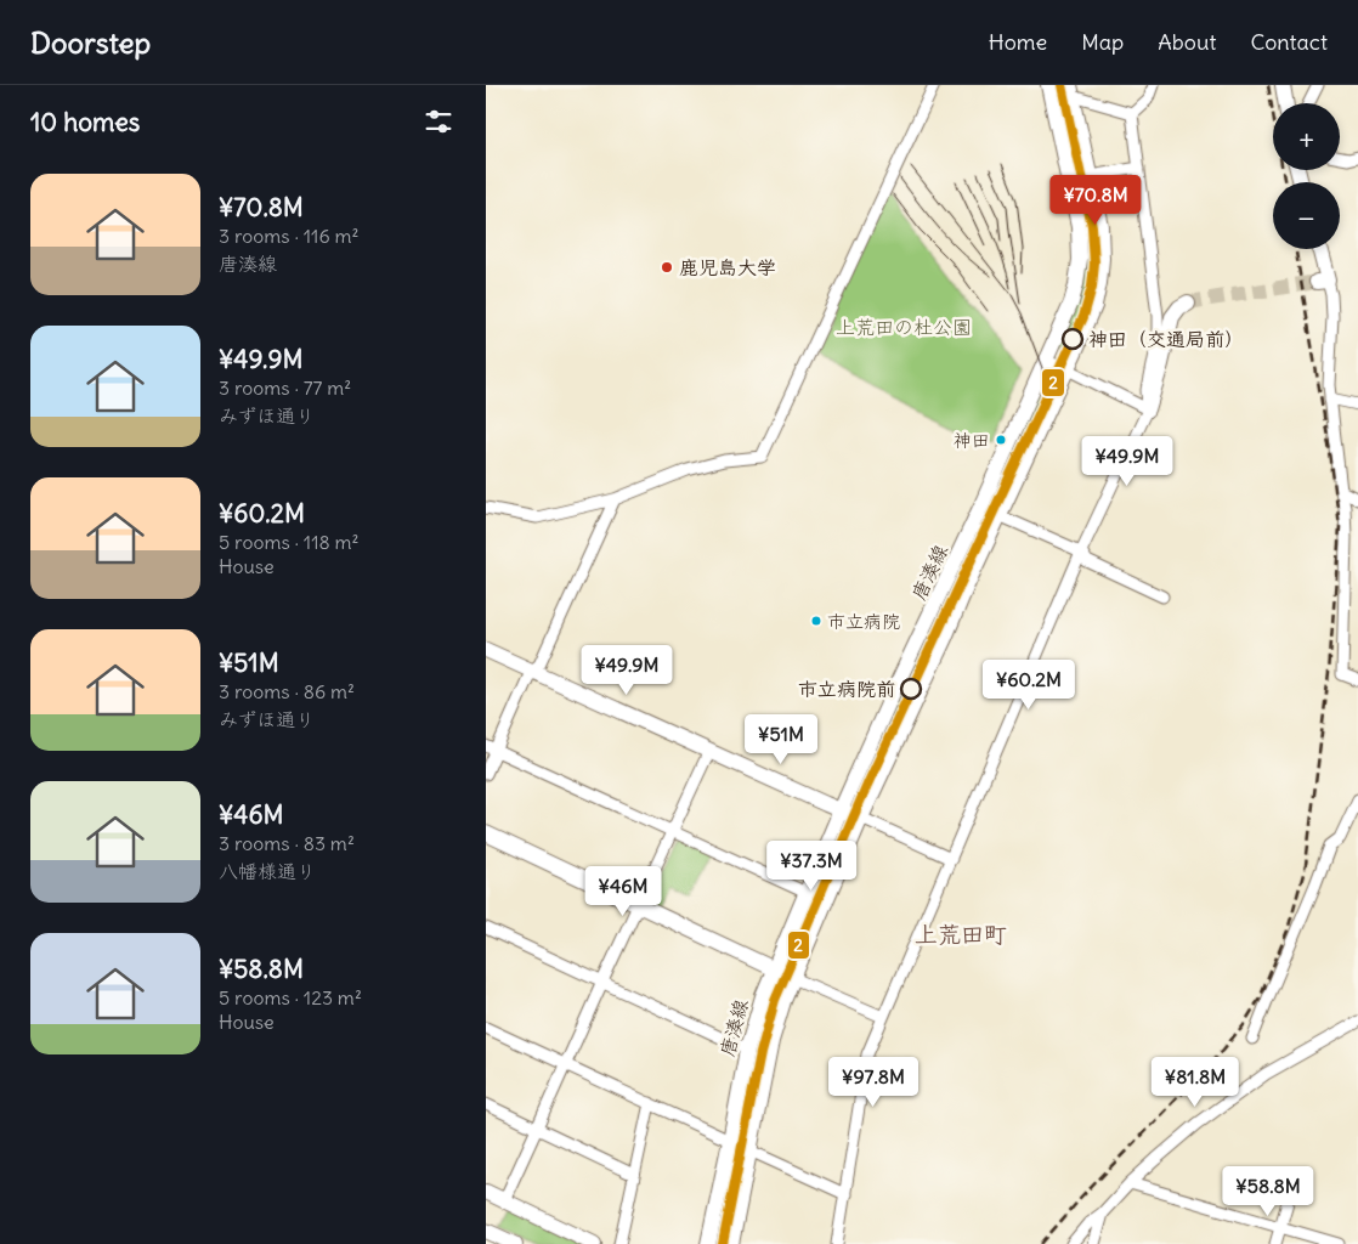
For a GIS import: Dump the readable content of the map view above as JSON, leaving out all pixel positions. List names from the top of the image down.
{
  "streets": {
    "street": ["唐湊線"]
  },
  "districts": ["上荒田町"],
  "parks": ["上荒田の杜公園"],
  "places": [
    "鹿児島大学",
    "神田（交通局前）",
    "神田",
    "市立病院",
    "市立病院前"
  ],
  "lines": ["transit line 2"],
  "page": {
    "header": "Doorstep",
    "nav": [
      "Home",
      "Map",
      "About",
      "Contact"
    ],
    "heading": "10 homes",
    "map_buttons": ["+", "−"],
    "list": [
      {
        "name": "¥70.8M",
        "note": "3 rooms · 116 m² · 唐湊線"
      },
      {
        "name": "¥49.9M",
        "note": "3 rooms · 77 m² · みずほ通り"
      },
      {
        "name": "¥60.2M",
        "note": "5 rooms · 118 m² · House"
      },
      {
        "name": "¥51M",
        "note": "3 rooms · 86 m² · みずほ通り"
      },
      {
        "name": "¥46M",
        "note": "3 rooms · 83 m² · 八幡様通り"
      },
      {
        "name": "¥58.8M",
        "note": "5 rooms · 123 m² · House"
      }
    ],
    "price": [
      "¥70.8M",
      "¥49.9M",
      "¥49.9M",
      "¥60.2M",
      "¥51M",
      "¥37.3M",
      "¥46M",
      "¥97.8M",
      "¥81.8M",
      "¥58.8M"
    ]
  }
}
